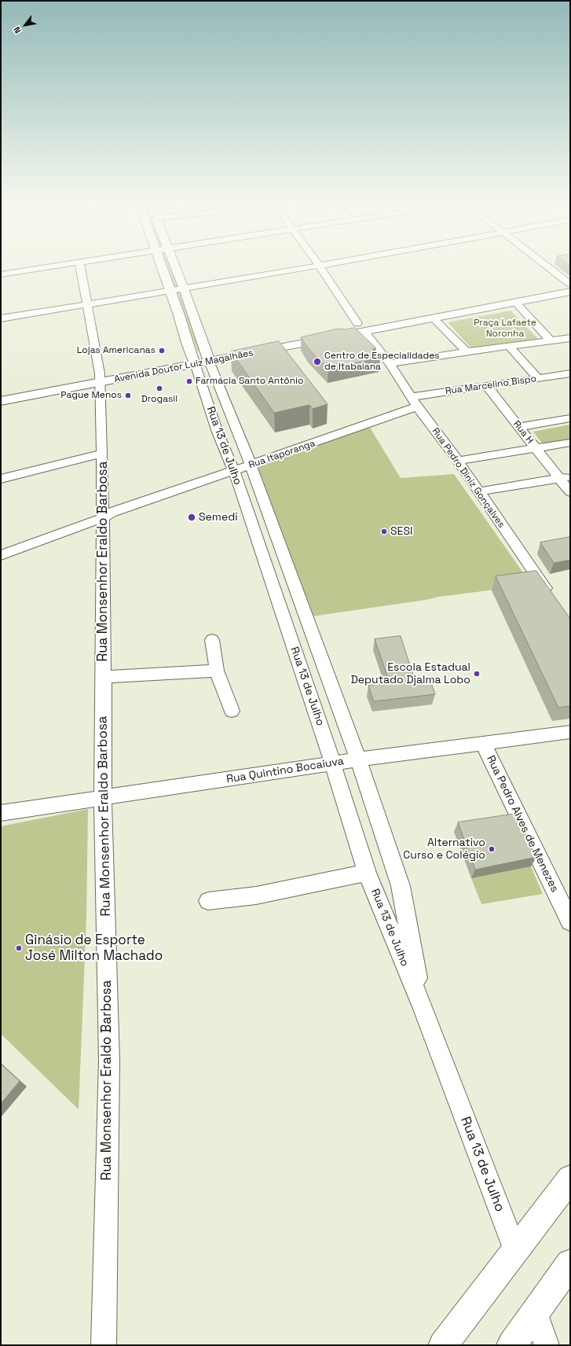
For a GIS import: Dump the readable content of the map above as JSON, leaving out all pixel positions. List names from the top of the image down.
{
  "streets": {
    "street": [
      "Avenida Doutor Luiz Magalhães",
      "Rua Marcelino Bispo",
      "Rua H",
      "Rua 13 de Julho",
      "Rua Itaporanga",
      "Rua Pedro Diniz Gonçalves",
      "Rua Monsenhor Eraldo Barbosa",
      "Rua Quintino Bocaiuva",
      "Rua Pedro Alves de Menezes"
    ]
  },
  "crossings": [
    ["Avenida Doutor Luiz Magalhães", "Rua 13 de Julho"],
    ["Avenida Doutor Luiz Magalhães", "Rua Pedro Diniz Gonçalves"],
    ["Avenida Doutor Luiz Magalhães", "Rua Monsenhor Eraldo Barbosa"],
    ["Rua Marcelino Bispo", "Rua H"],
    ["Rua Marcelino Bispo", "Rua Itaporanga"],
    ["Rua Marcelino Bispo", "Rua Pedro Diniz Gonçalves"],
    ["Rua 13 de Julho", "Rua Itaporanga"],
    ["Rua 13 de Julho", "Rua Quintino Bocaiuva"],
    ["Rua Itaporanga", "Rua Pedro Diniz Gonçalves"],
    ["Rua Itaporanga", "Rua Monsenhor Eraldo Barbosa"],
    ["Rua Monsenhor Eraldo Barbosa", "Rua Quintino Bocaiuva"],
    ["Rua Quintino Bocaiuva", "Rua Pedro Alves de Menezes"]
  ],
  "parks": ["Praça Lafaete Noronha"],
  "places": [
    "Lojas Americanas",
    "Centro de Especialidades de Itabaiana",
    "Farmácia Santo Antônio",
    "Drogasil",
    "Pague Menos",
    "Semedi",
    "SESI",
    "Escola Estadual Deputado Djalma Lobo",
    "Alternativo Curso e Colégio",
    "Ginásio de Esporte José Milton Machado"
  ],
  "north": "bottom left"
}
